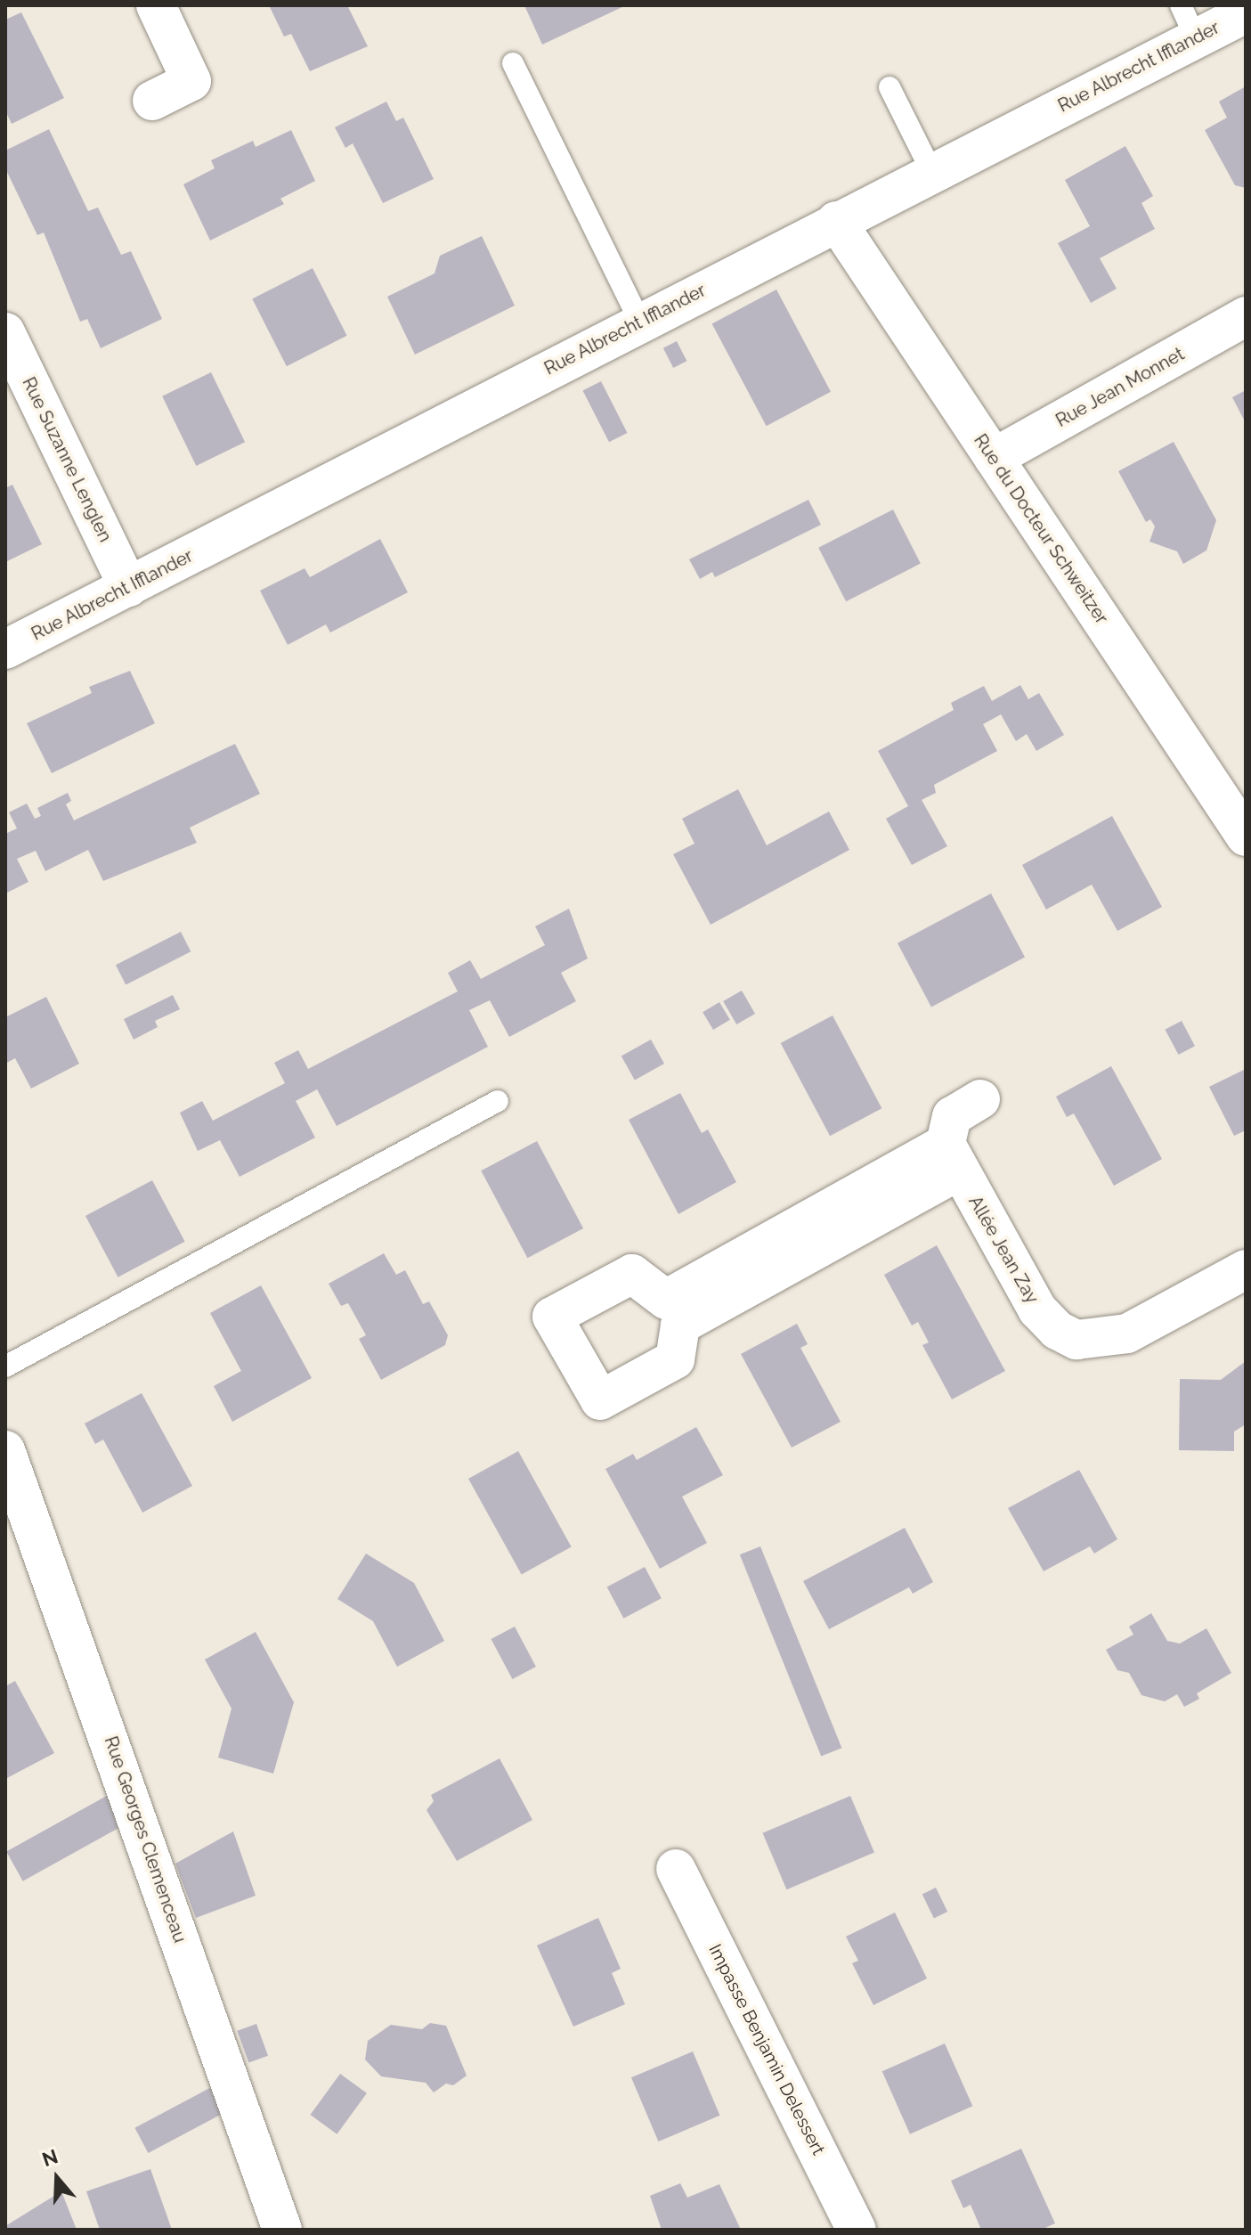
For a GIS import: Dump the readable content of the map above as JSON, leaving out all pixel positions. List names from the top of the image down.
{
  "streets": {
    "street": [
      "Rue Albrecht Ifflander",
      "Rue Jean Monnet",
      "Rue Suzanne Lenglen",
      "Rue du Docteur Schweitzer",
      "Allée Jean Zay",
      "Rue Georges Clemenceau",
      "Impasse Benjamin Delessert"
    ]
  },
  "crossings": [
    ["Rue Albrecht Ifflander", "Rue Suzanne Lenglen"],
    ["Rue Albrecht Ifflander", "Rue du Docteur Schweitzer"],
    ["Rue Jean Monnet", "Rue du Docteur Schweitzer"]
  ],
  "north": "top"
}
